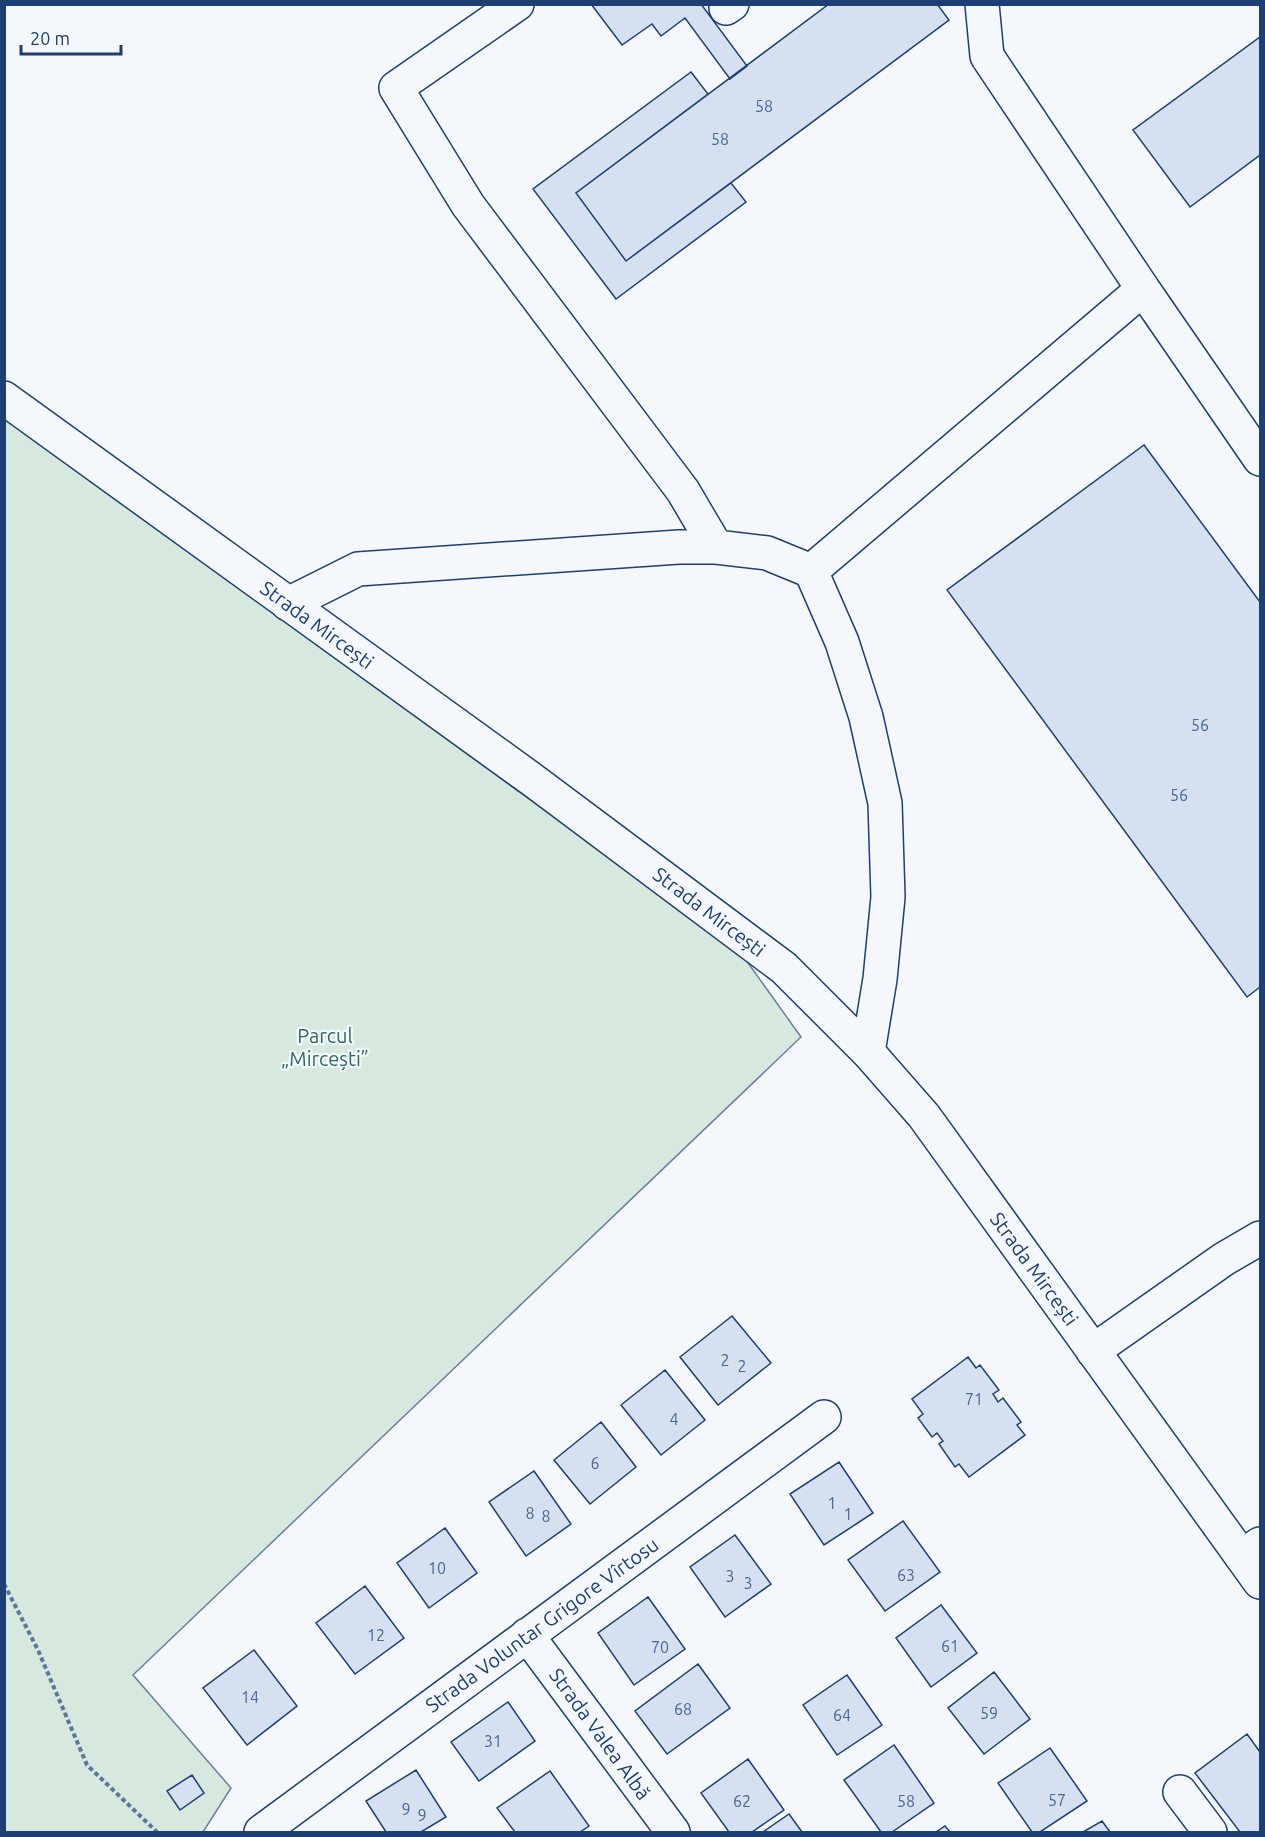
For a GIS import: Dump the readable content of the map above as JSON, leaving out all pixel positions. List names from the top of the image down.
{
  "streets": {
    "main road": ["Strada Mircești", "Strada Voluntar Grigore Vîrtosu", "Strada Valea Albă"]
  },
  "crossings": [
    ["Strada Voluntar Grigore Vîrtosu", "Strada Valea Albă"]
  ],
  "parks": ["Parcul „Mircești”"],
  "house_numbers": [
    "58",
    "58",
    "56",
    "56",
    "2",
    "2",
    "71",
    "4",
    "6",
    "1",
    "8",
    "1",
    "8",
    "10",
    "63",
    "3",
    "3",
    "12",
    "61",
    "70",
    "14",
    "68",
    "59",
    "64",
    "31",
    "57",
    "62",
    "58",
    "9",
    "9"
  ],
  "scale_bar": "20 m"
}
